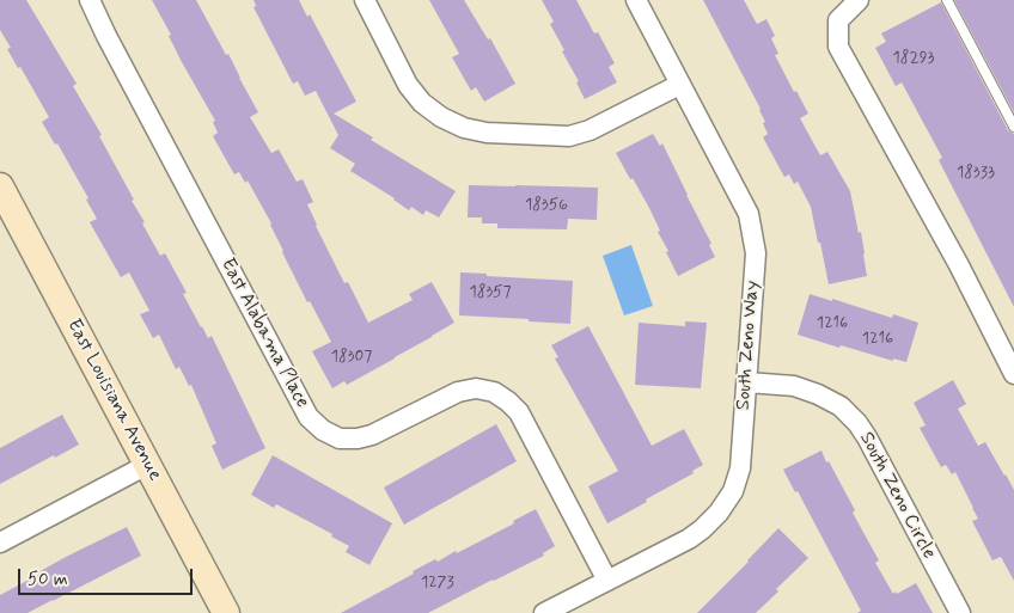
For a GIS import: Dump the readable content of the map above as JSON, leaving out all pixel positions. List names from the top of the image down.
{
  "streets": {
    "street": [
      "East Alabama Place",
      "South Zeno Way",
      "East Louisiana Avenue",
      "South Zeno Circle"
    ]
  },
  "crossings": [
    ["East Alabama Place", "South Zeno Way"],
    ["South Zeno Way", "South Zeno Circle"]
  ],
  "house_numbers": [
    "18293",
    "18333",
    "18356",
    "18357",
    "1216",
    "1216",
    "18307",
    "1273"
  ],
  "scale_bar": "50 m"
}
